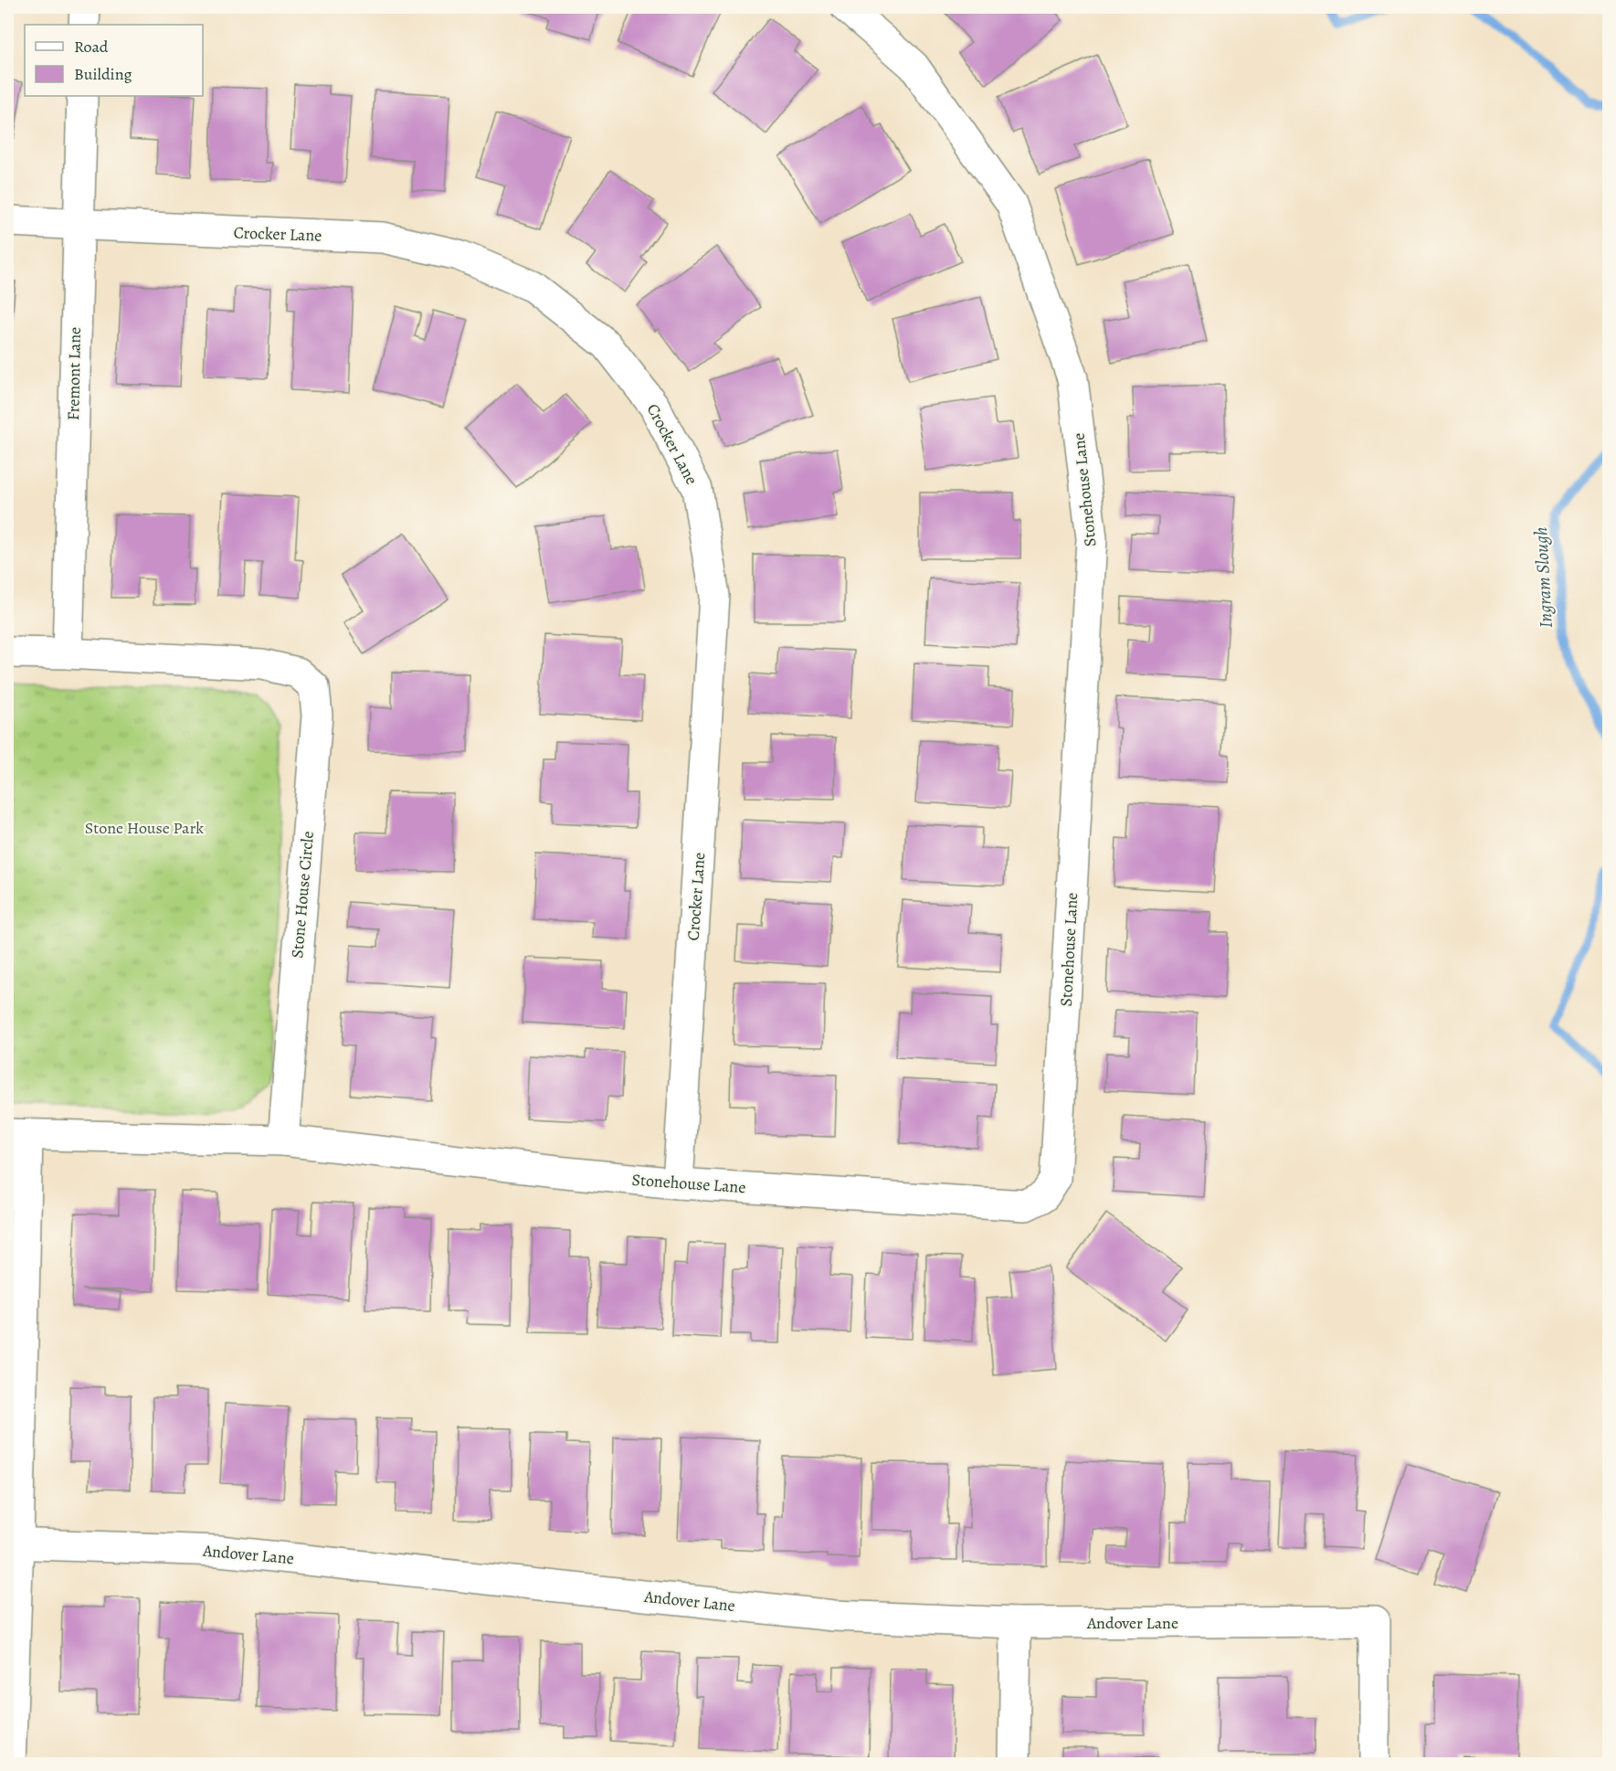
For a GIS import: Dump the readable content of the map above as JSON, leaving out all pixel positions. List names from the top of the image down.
{
  "streets": {
    "street": [
      "Crocker Lane",
      "Fremont Lane",
      "Stonehouse Lane",
      "Stone House Circle",
      "Andover Lane"
    ]
  },
  "crossings": [
    ["Crocker Lane", "Fremont Lane"],
    ["Crocker Lane", "Stonehouse Lane"],
    ["Fremont Lane", "Stone House Circle"],
    ["Stonehouse Lane", "Stone House Circle"]
  ],
  "water": ["Ingram Slough"],
  "parks": ["Stone House Park"],
  "legend": ["Road", "Building"]
}
